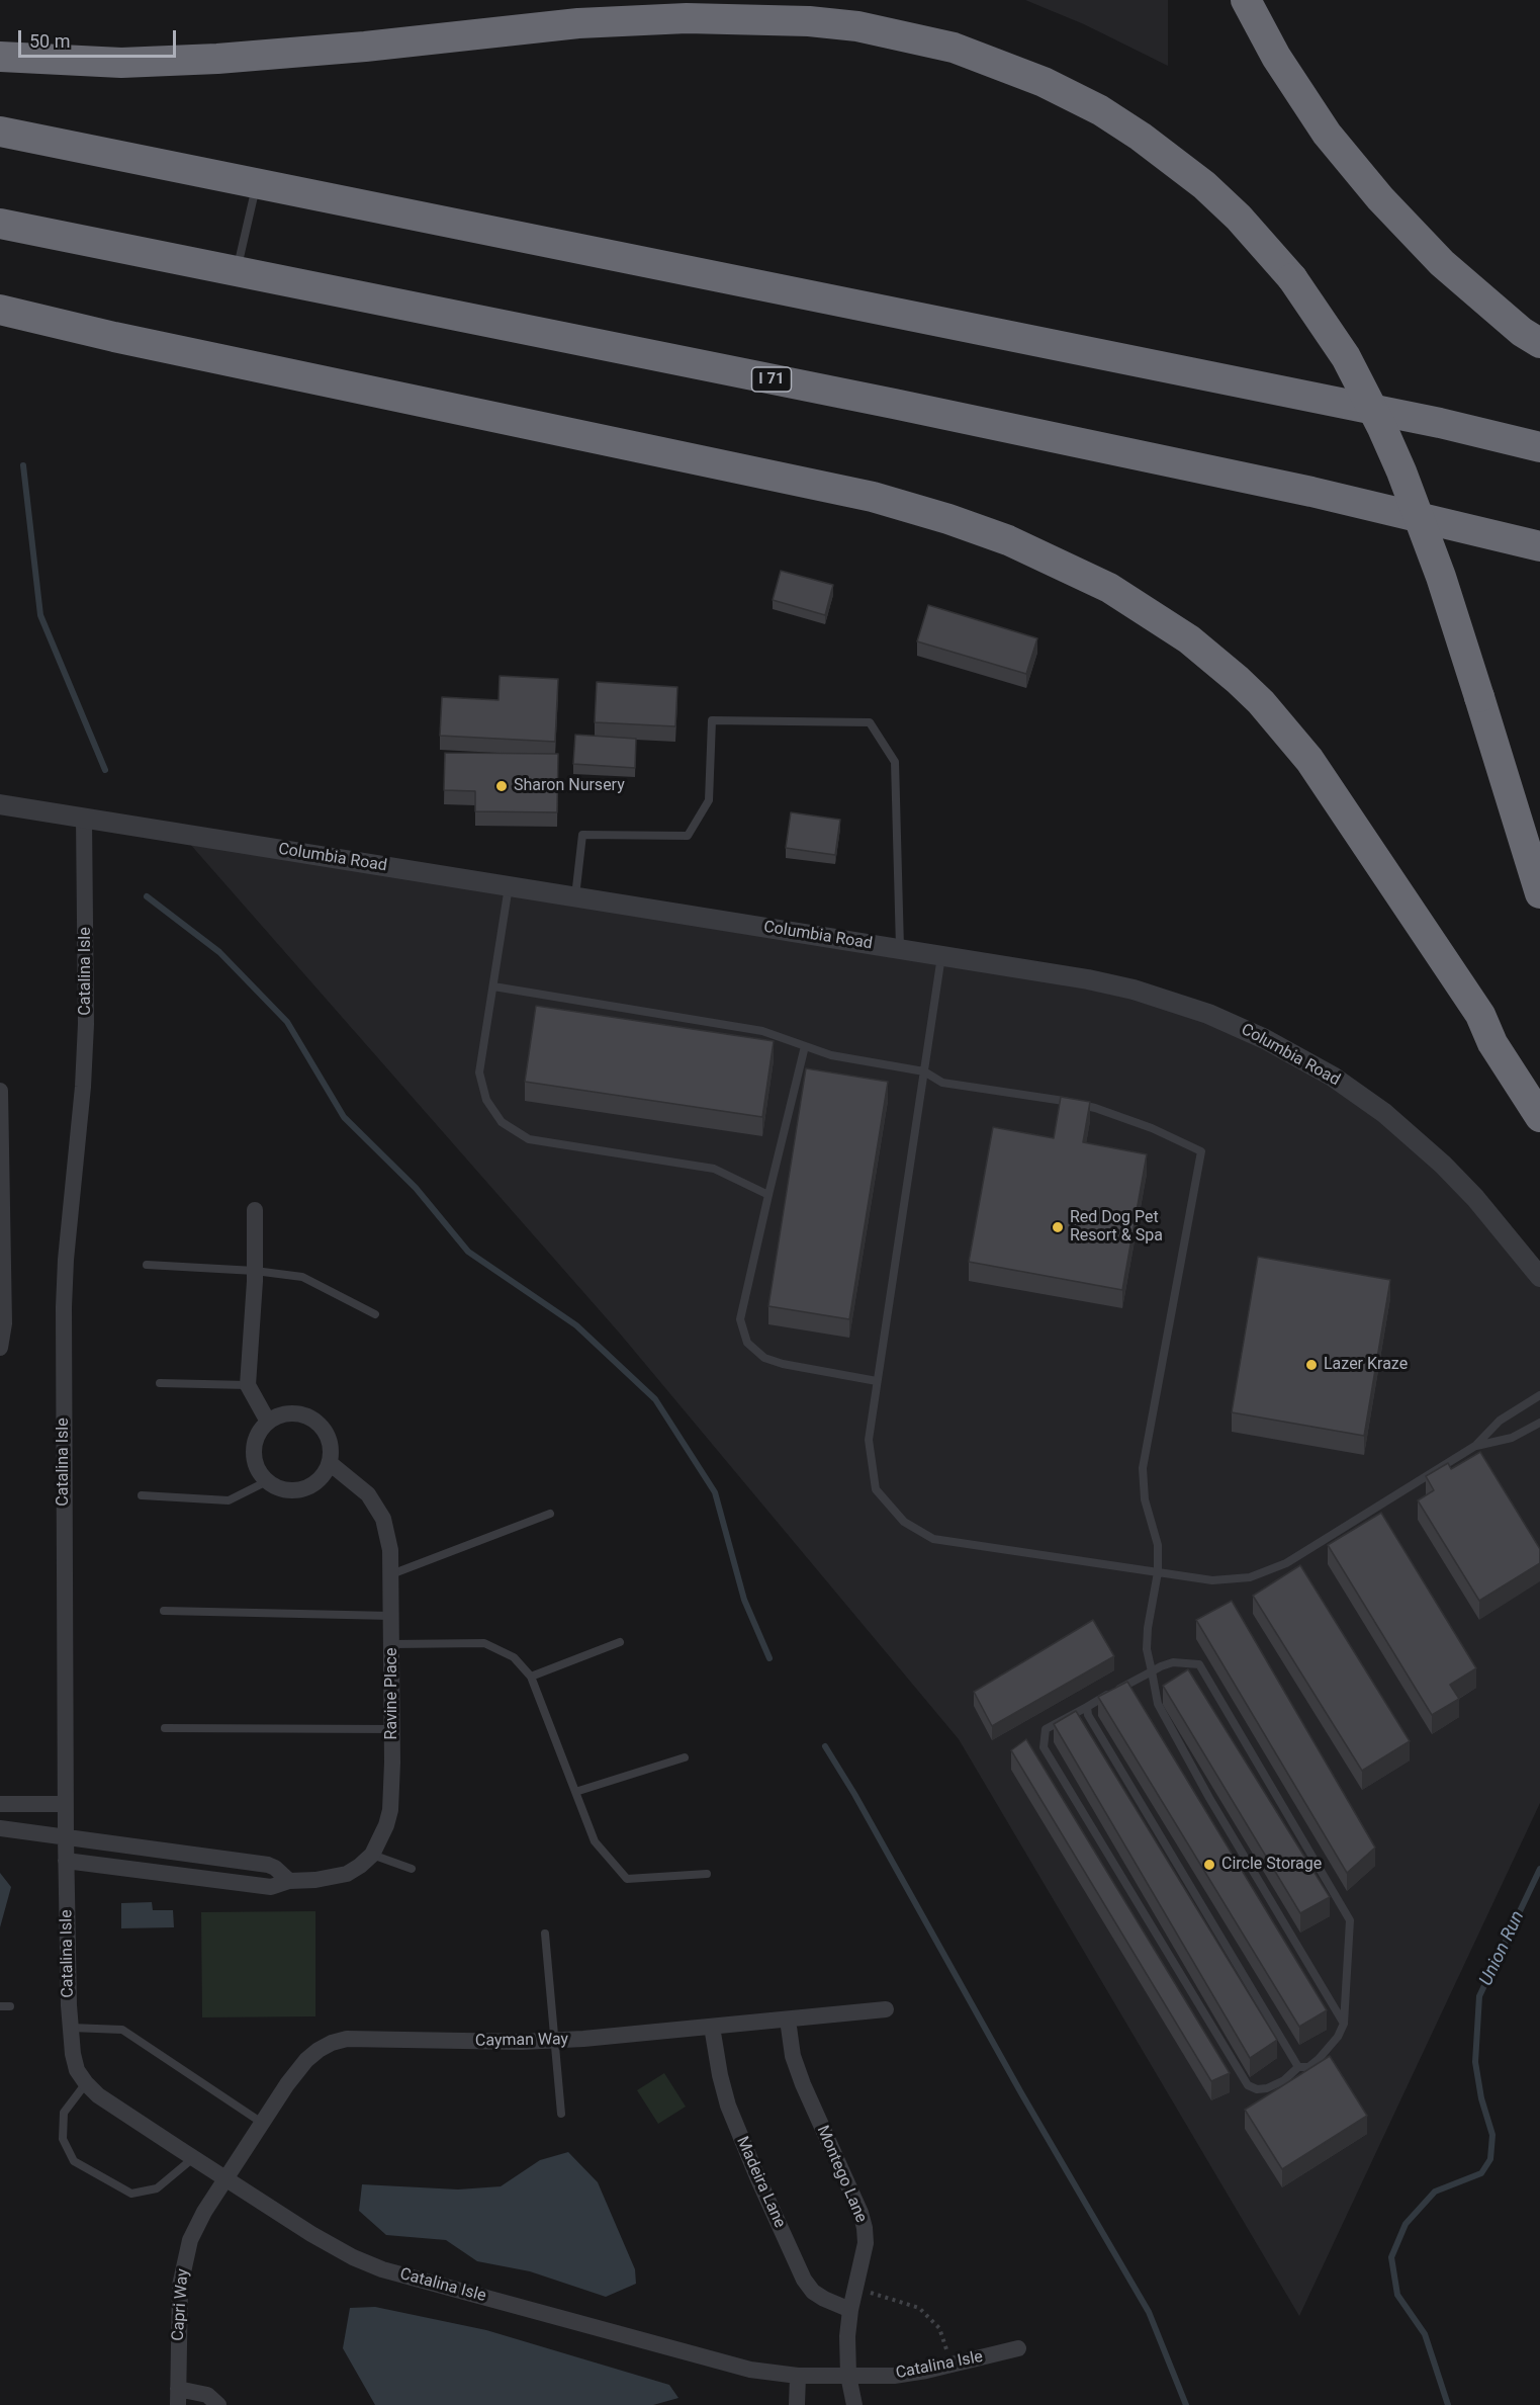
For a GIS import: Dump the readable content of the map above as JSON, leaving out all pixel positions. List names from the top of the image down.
{
  "streets": {
    "highway": ["I 71"],
    "street": [
      "Columbia Road",
      "Catalina Isle",
      "Ravine Place",
      "Cayman Way",
      "Montego Lane",
      "Madeira Lane",
      "Capri Way"
    ]
  },
  "crossings": [
    ["Columbia Road", "Catalina Isle"],
    ["Catalina Isle", "Ravine Place"],
    ["Catalina Isle", "Cayman Way"],
    ["Catalina Isle", "Montego Lane"],
    ["Catalina Isle", "Capri Way"],
    ["Cayman Way", "Montego Lane"],
    ["Cayman Way", "Madeira Lane"],
    ["Cayman Way", "Capri Way"],
    ["Montego Lane", "Madeira Lane"]
  ],
  "water": ["Union Run"],
  "places": [
    "Sharon Nursery",
    "Red Dog Pet Resort & Spa",
    "Lazer Kraze",
    "Circle Storage"
  ],
  "scale_bar": "50 m"
}
